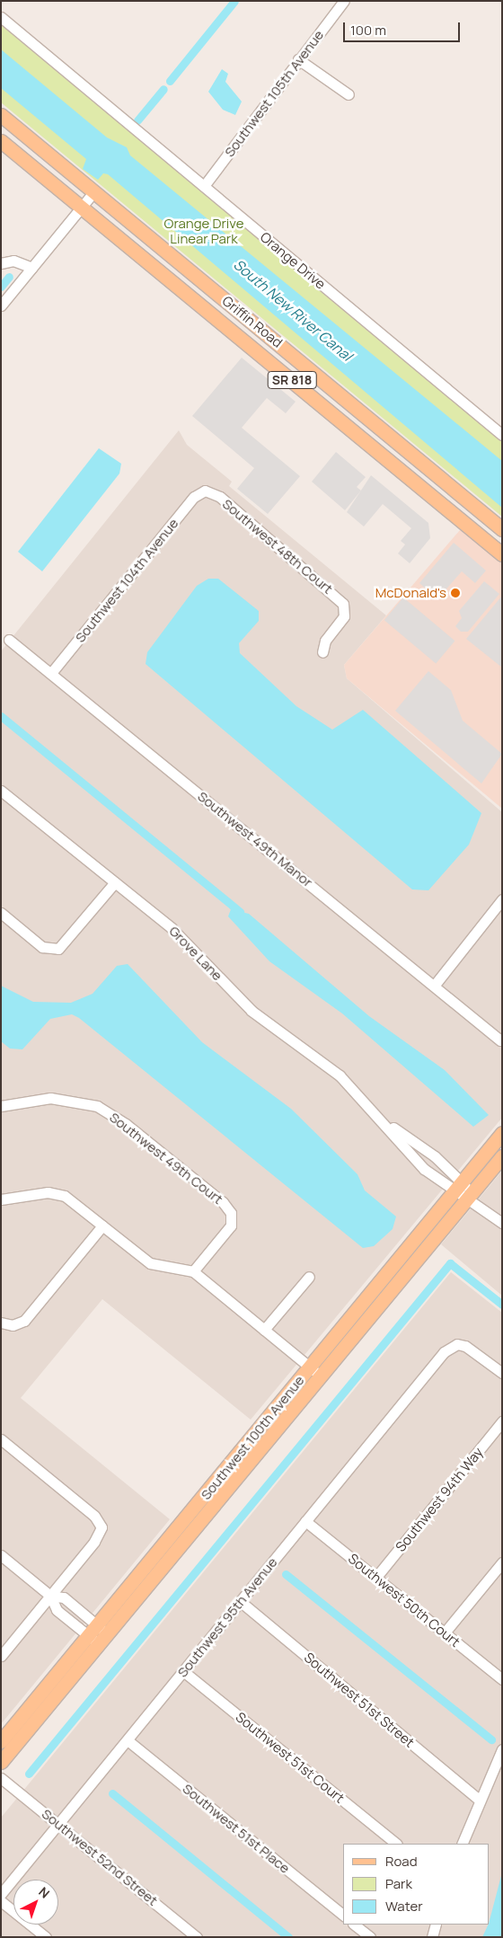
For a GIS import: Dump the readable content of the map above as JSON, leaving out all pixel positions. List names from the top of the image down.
{
  "streets": {
    "main road": ["Griffin Road", "SR 818", "Southwest 100th Avenue"],
    "street": [
      "Southwest 105th Avenue",
      "Orange Drive",
      "Southwest 48th Court",
      "Southwest 104th Avenue",
      "Southwest 49th Manor",
      "Grove Lane",
      "Southwest 49th Court",
      "Southwest 94th Way",
      "Southwest 50th Court",
      "Southwest 95th Avenue",
      "Southwest 51st Street",
      "Southwest 51st Court",
      "Southwest 51st Place",
      "Southwest 52nd Street"
    ]
  },
  "crossings": [
    ["Southwest 105th Avenue", "Orange Drive"],
    ["Southwest 48th Court", "Southwest 104th Avenue"],
    ["Southwest 104th Avenue", "Southwest 49th Manor"],
    ["Grove Lane", "Southwest 100th Avenue"],
    ["Southwest 94th Way", "Southwest 50th Court"],
    ["Southwest 50th Court", "Southwest 95th Avenue"],
    ["Southwest 95th Avenue", "Southwest 51st Street"],
    ["Southwest 95th Avenue", "Southwest 51st Court"],
    ["Southwest 95th Avenue", "Southwest 51st Place"],
    ["Southwest 95th Avenue", "Southwest 52nd Street"]
  ],
  "water": ["South New River Canal"],
  "parks": ["Orange Drive Linear Park"],
  "places": ["McDonald's"],
  "legend": ["Road", "Park", "Water"],
  "scale_bar": "100 m",
  "north": "top right"
}
